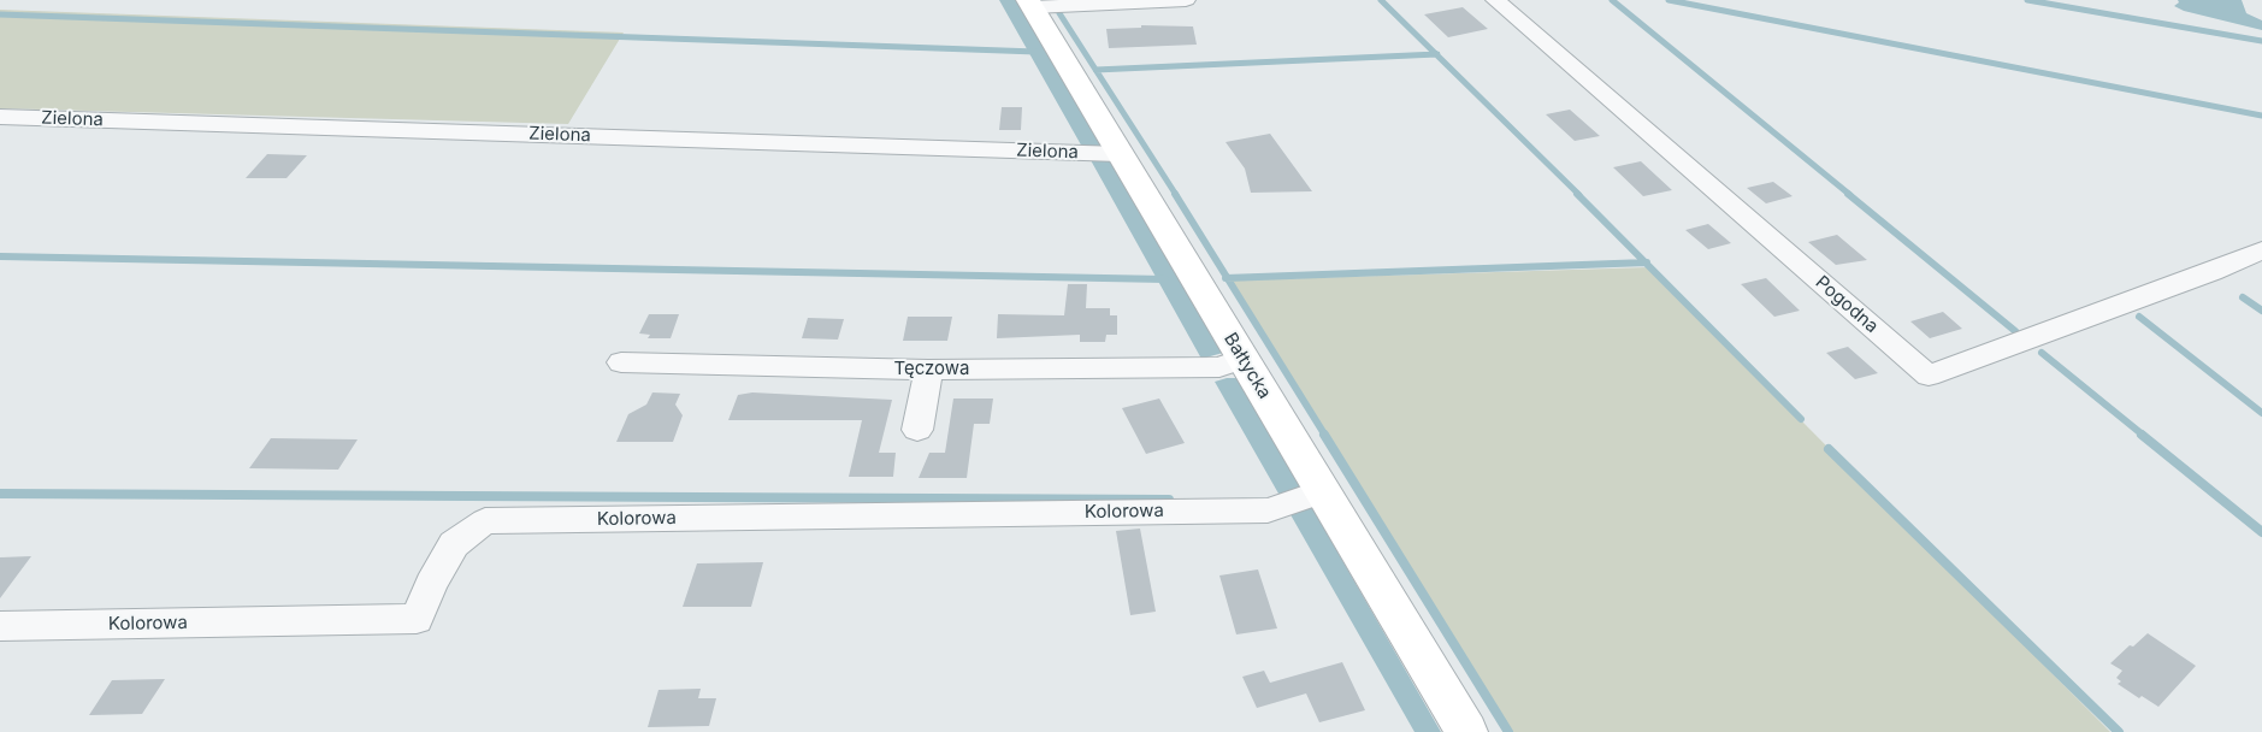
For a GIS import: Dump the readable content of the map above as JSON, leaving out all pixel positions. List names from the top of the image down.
{
  "streets": {
    "main road": ["Bałtycka"],
    "street": [
      "Zielona",
      "Pogodna",
      "Tęczowa",
      "Kolorowa"
    ]
  },
  "crossings": [
    ["Zielona", "Bałtycka"],
    ["Bałtycka", "Tęczowa"],
    ["Bałtycka", "Kolorowa"]
  ]
}
